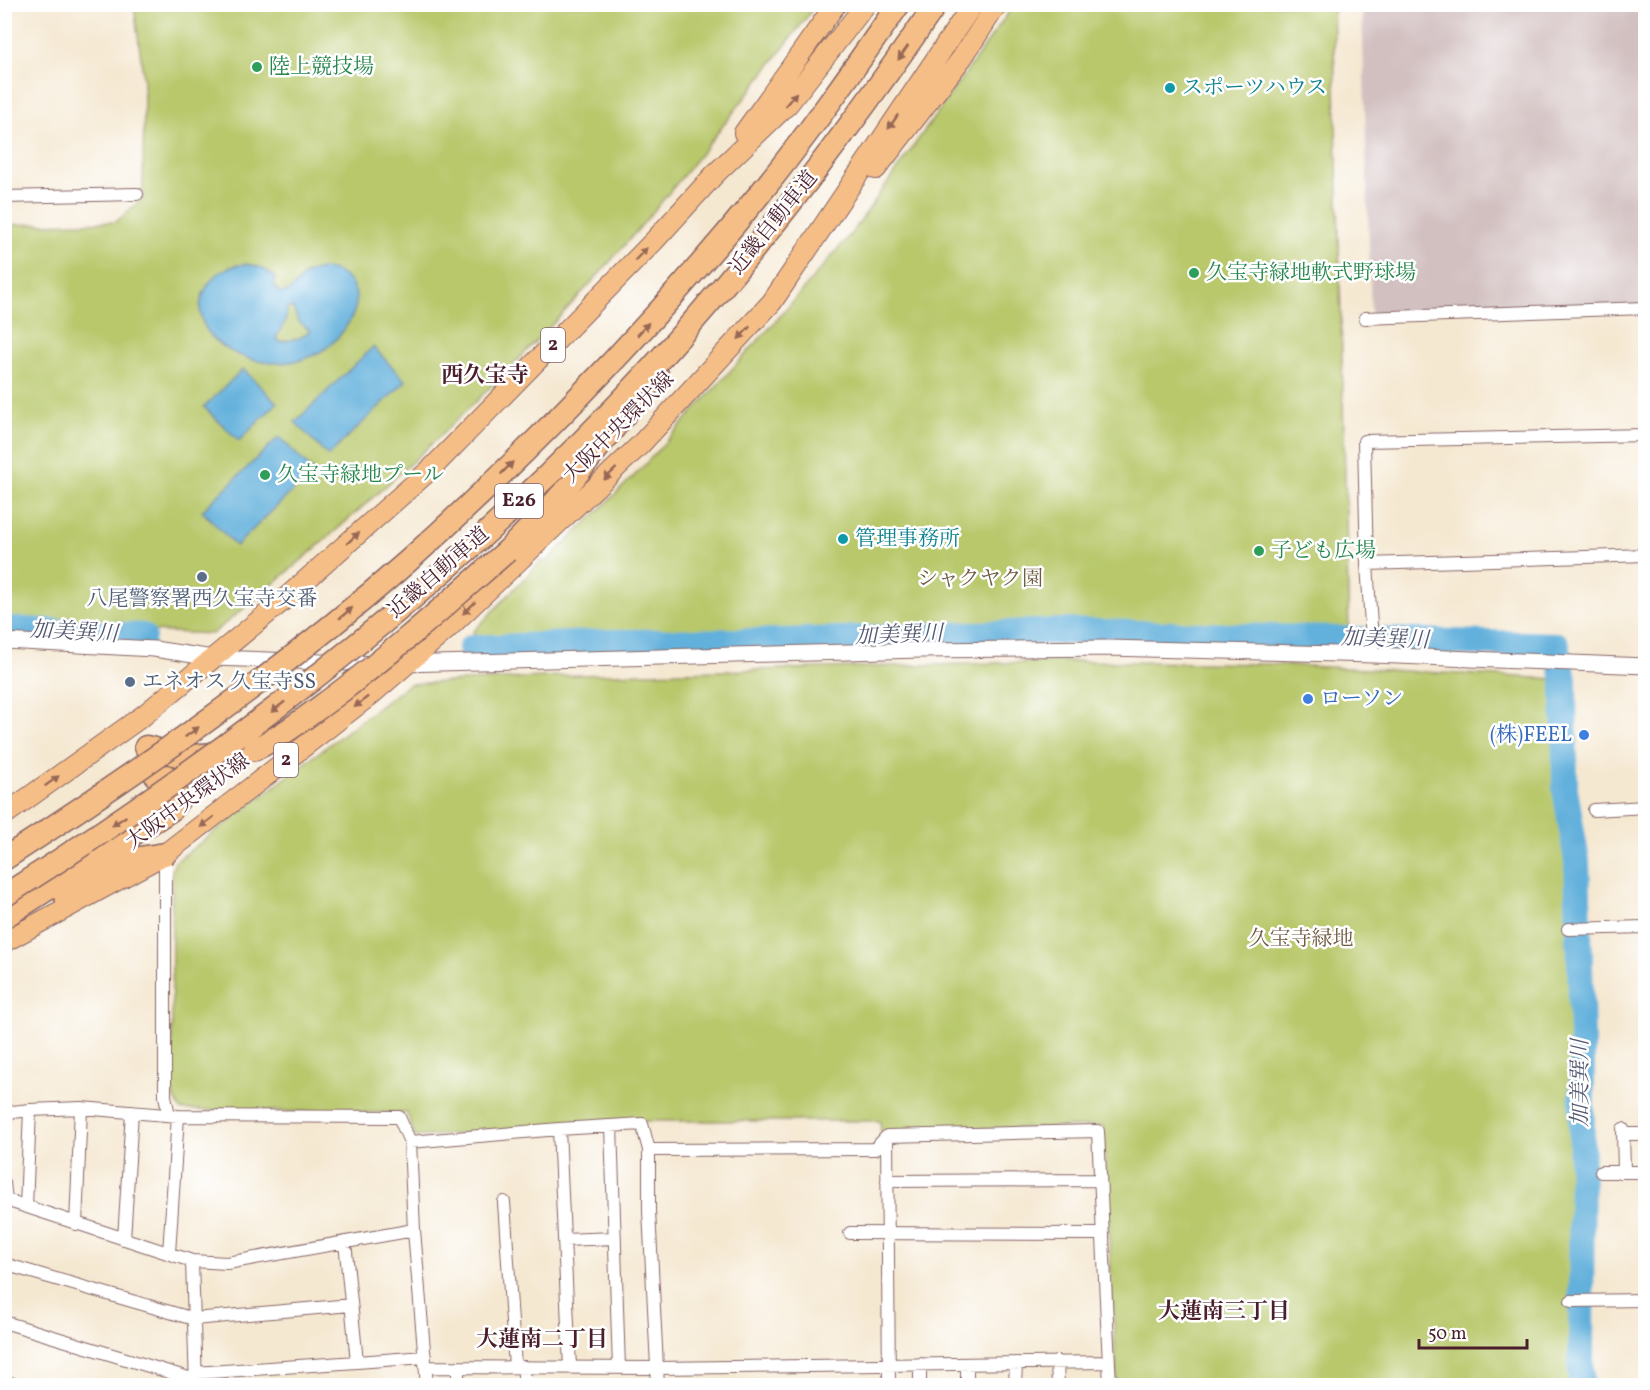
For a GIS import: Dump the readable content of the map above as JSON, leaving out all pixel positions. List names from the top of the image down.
{
  "streets": {
    "highway": ["近畿自動車道", "E26"],
    "main road": ["2", "大阪中央環状線"]
  },
  "crossings": [
    ["2", "大阪中央環状線"]
  ],
  "districts": ["西久宝寺", "大蓮南三丁目", "大蓮南二丁目"],
  "water": ["加美巽川"],
  "parks": ["シャクヤク園", "久宝寺緑地"],
  "places": [
    "陸上競技場",
    "スポーツハウス",
    "久宝寺緑地軟式野球場",
    "久宝寺緑地プール",
    "管理事務所",
    "子ども広場",
    "八尾警察署西久宝寺交番",
    "エネオス 久宝寺SS",
    "ローソン",
    "(株)FEEL"
  ],
  "scale_bar": "50 m"
}
